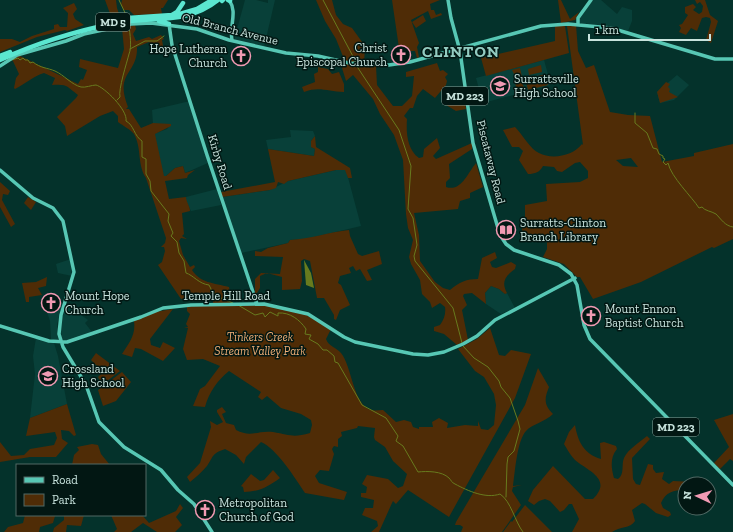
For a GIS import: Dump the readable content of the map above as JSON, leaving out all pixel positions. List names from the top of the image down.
{
  "streets": {
    "highway": ["MD 5"],
    "main road": [
      "Old Branch Avenue",
      "MD 223",
      "Kirby Road",
      "Piscataway Road",
      "Temple Hill Road"
    ]
  },
  "crossings": [
    ["Old Branch Avenue", "MD 223"],
    ["Old Branch Avenue", "Kirby Road"],
    ["Old Branch Avenue", "Piscataway Road"],
    ["MD 223", "Piscataway Road"],
    ["MD 223", "Temple Hill Road"],
    ["Kirby Road", "Temple Hill Road"],
    ["Piscataway Road", "Temple Hill Road"]
  ],
  "districts": ["CLINTON"],
  "parks": ["Tinkers Creek Stream Valley Park"],
  "places": {
    "church": [
      "Christ Episcopal Church",
      "Hope Lutheran Church",
      "Mount Hope Church",
      "Mount Ennon Baptist Church",
      "Metropolitan Church of God"
    ],
    "school or university": ["Surrattsville High School", "Crossland High School"],
    "library": ["Surratts-Clinton Branch Library"]
  },
  "legend": ["Road", "Park"],
  "scale_bar": "1 km",
  "north": "left"
}
